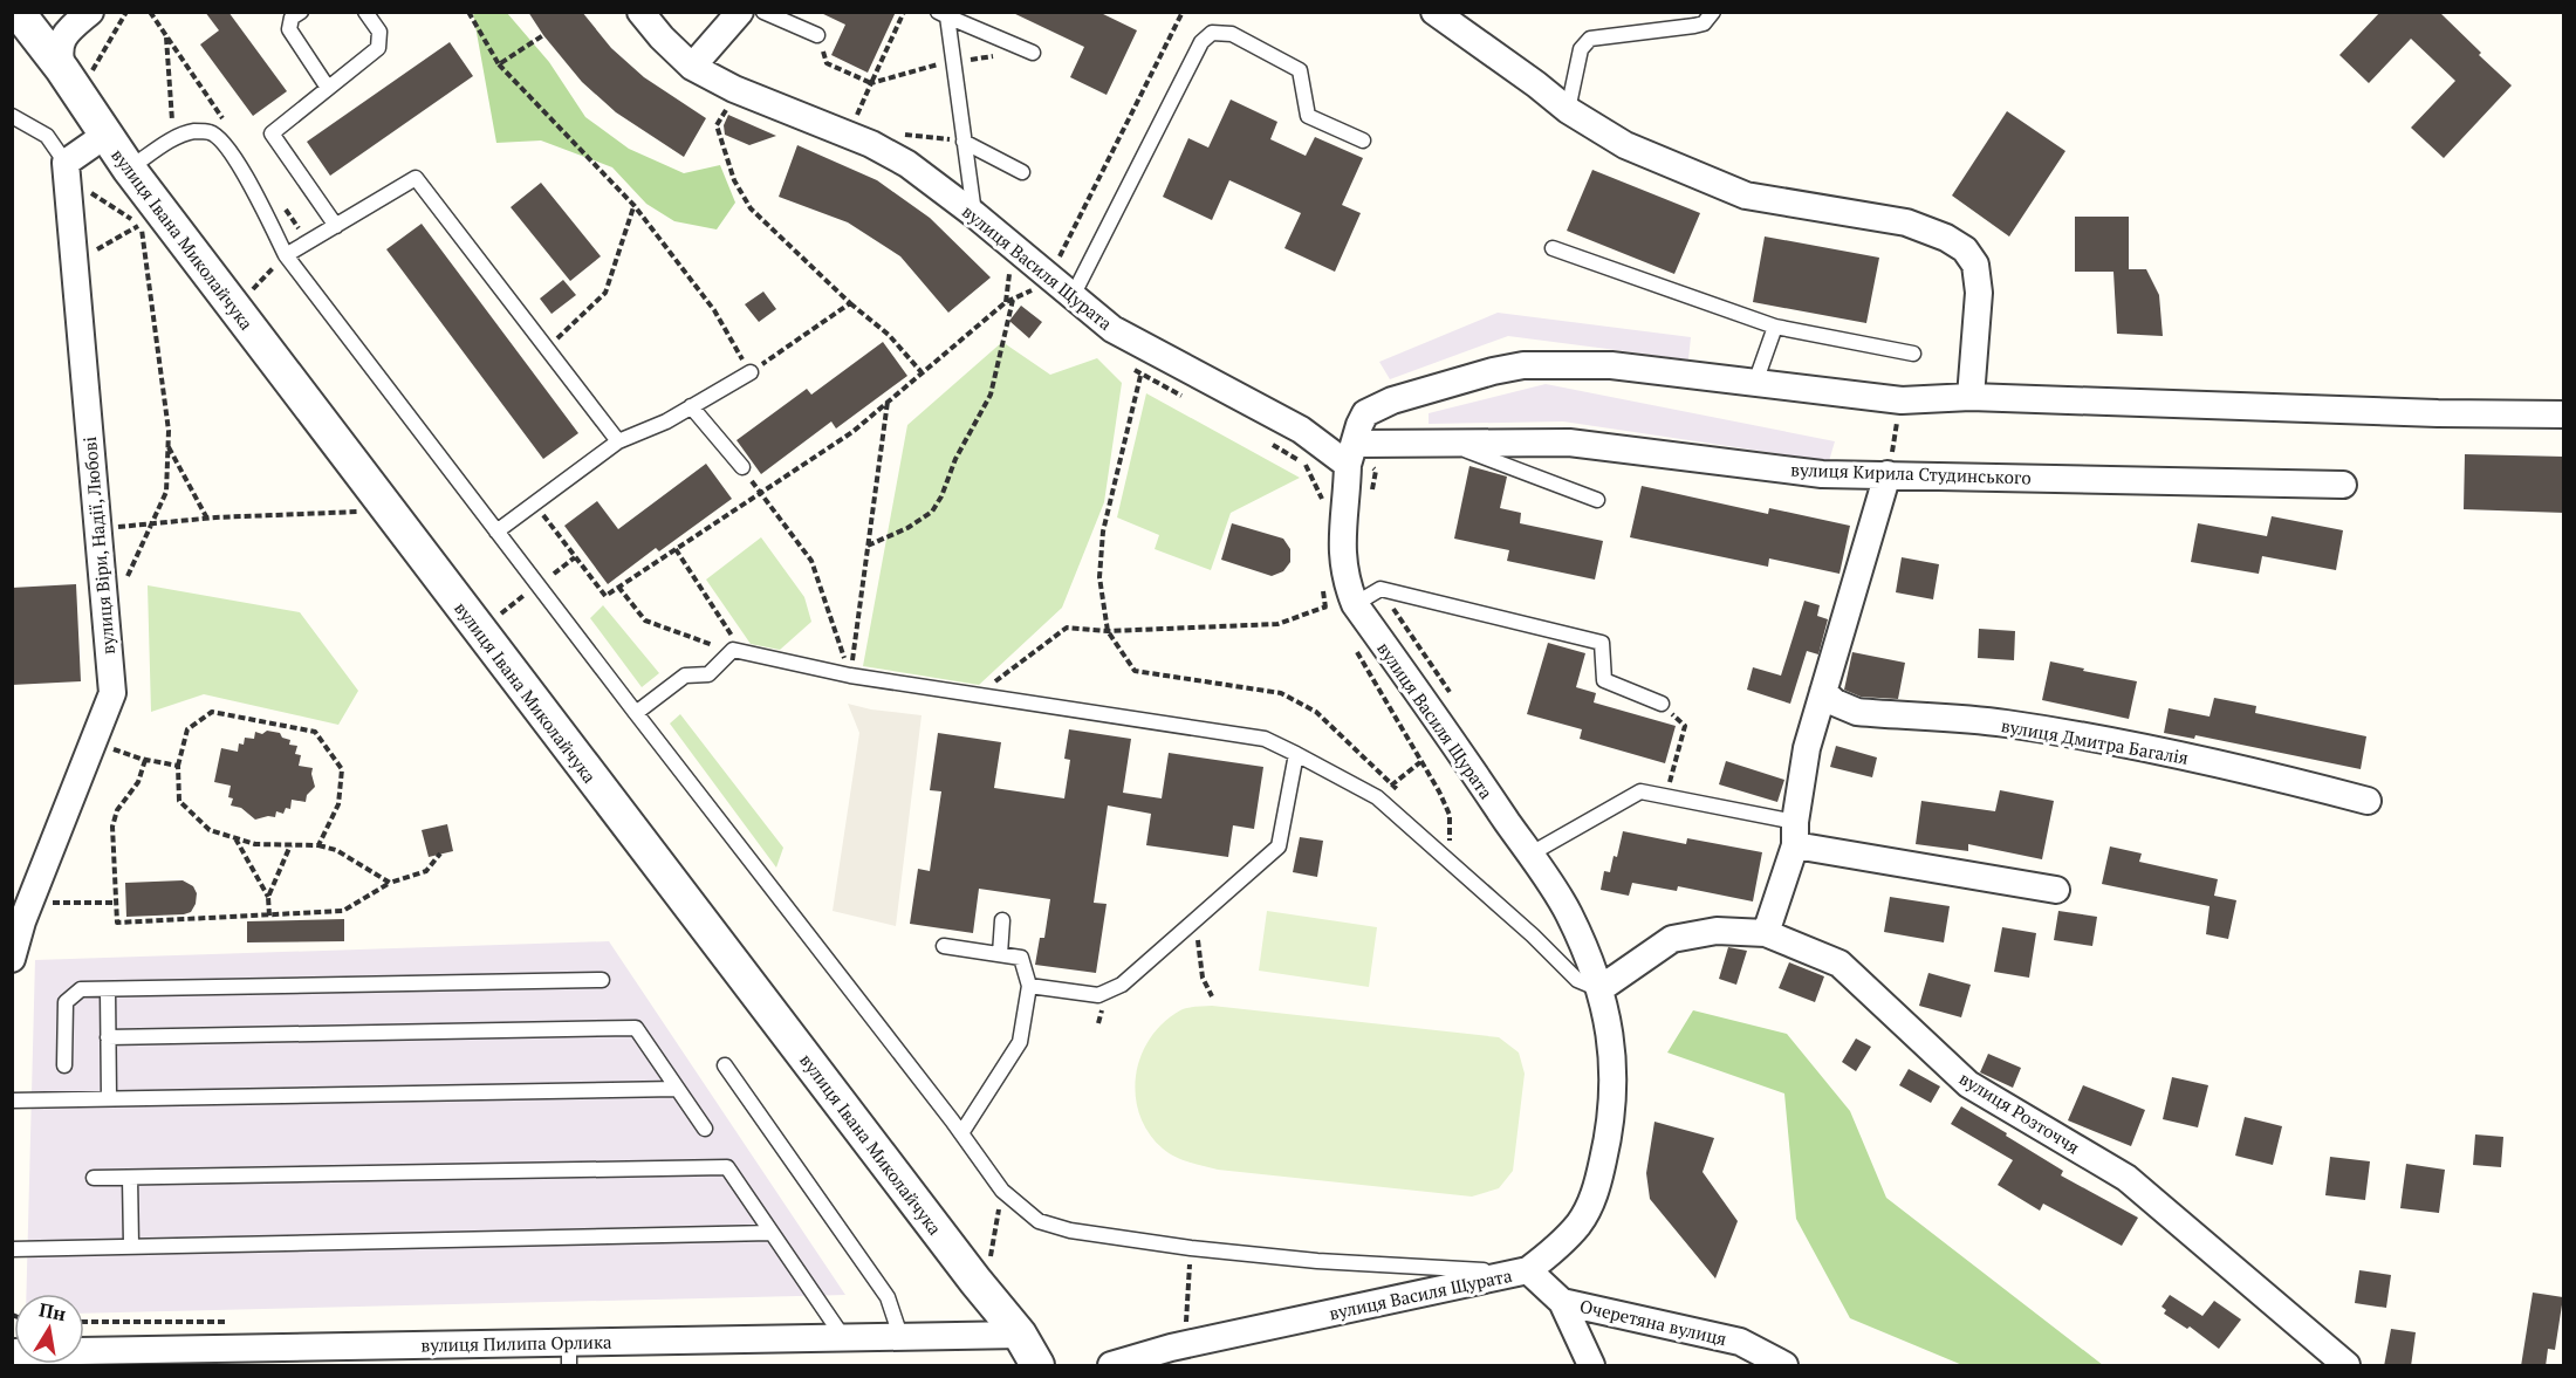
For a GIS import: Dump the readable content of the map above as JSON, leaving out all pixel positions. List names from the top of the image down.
{
  "streets": {
    "street": [
      "вулиця Івана Миколайчука",
      "вулиця Василя Щурата",
      "вулиця Кирила Студинського",
      "вулиця Віри, Надії, Любові",
      "вулиця Дмитра Багалія",
      "вулиця Розточчя",
      "Очеретяна вулиця",
      "вулиця Пилипа Орлика"
    ]
  },
  "crossings": [
    ["вулиця Івана Миколайчука", "вулиця Пилипа Орлика"],
    ["вулиця Василя Щурата", "вулиця Кирила Студинського"],
    ["вулиця Василя Щурата", "вулиця Розточчя"],
    ["вулиця Василя Щурата", "Очеретяна вулиця"]
  ],
  "north": "top"
}
